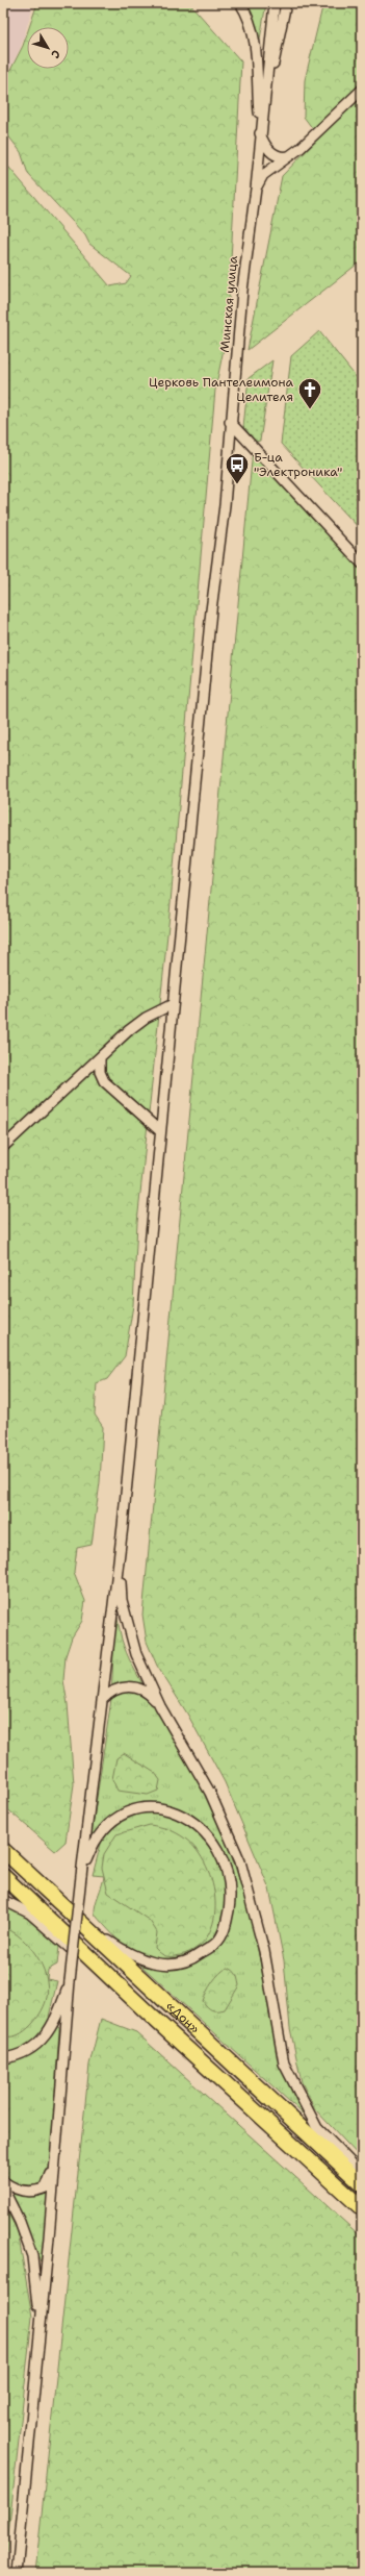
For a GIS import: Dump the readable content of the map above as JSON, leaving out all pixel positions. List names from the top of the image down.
{
  "streets": {
    "highway": ["«Дон»"],
    "street": ["Минская улица"]
  },
  "places": {
    "church": ["Церковь Пантелеимона Целителя"],
    "bus stop": ["Б-ца \"Электроника\""]
  },
  "north": "bottom right"
}
